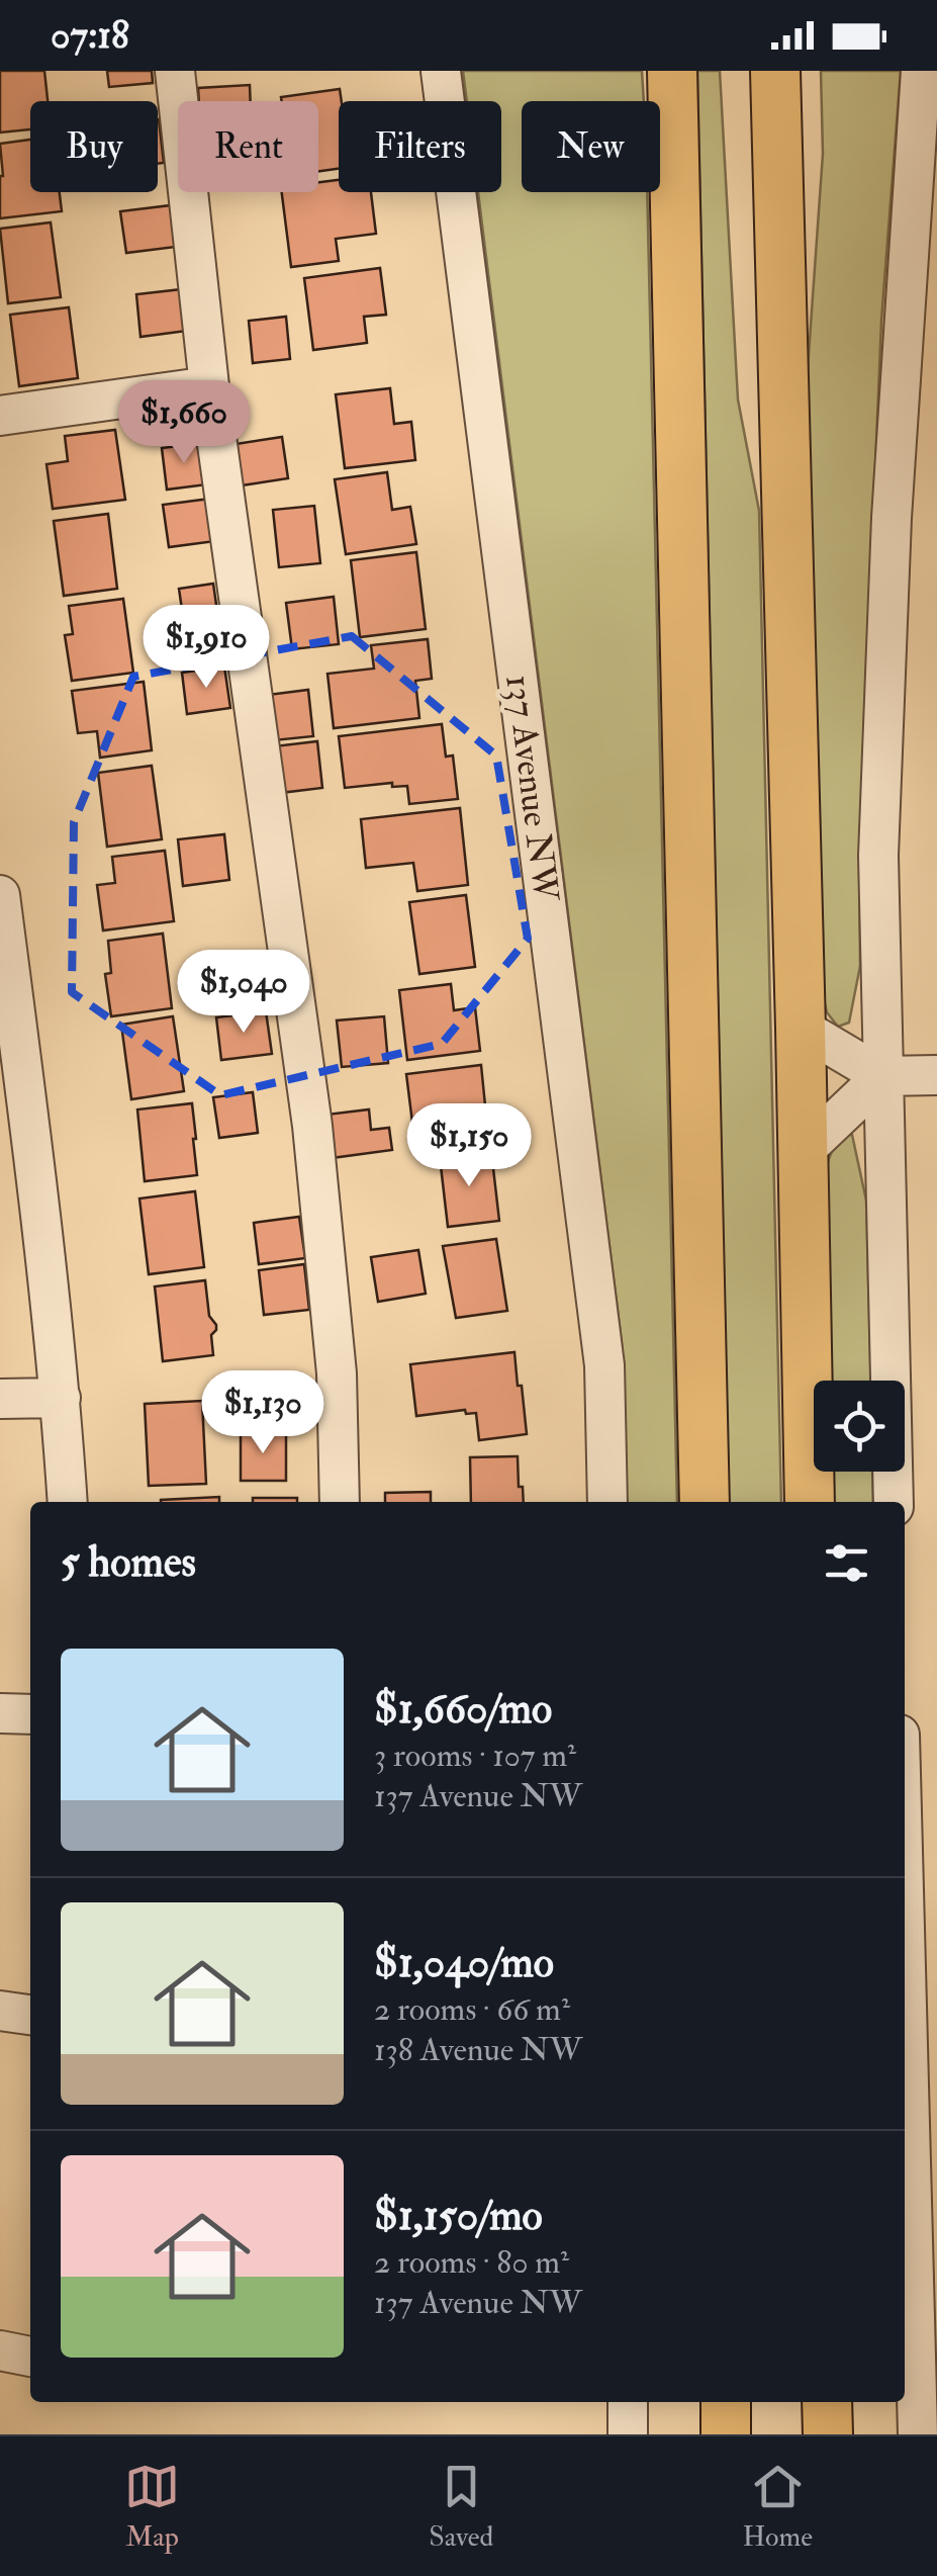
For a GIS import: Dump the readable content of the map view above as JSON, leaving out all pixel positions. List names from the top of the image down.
{
  "streets": {
    "street": ["137 Avenue NW"]
  },
  "page": {
    "status": "07:18",
    "chip": [
      "Buy",
      "Rent",
      "Filters",
      "New"
    ],
    "price": [
      "$1,660",
      "$1,910",
      "$1,040",
      "$1,150",
      "$1,130"
    ],
    "heading": "5 homes",
    "list": [
      {
        "name": "$1,660/mo",
        "note": "3 rooms · 107 m² · 137 Avenue NW"
      },
      {
        "name": "$1,040/mo",
        "note": "2 rooms · 66 m² · 138 Avenue NW"
      },
      {
        "name": "$1,150/mo",
        "note": "2 rooms · 80 m² · 137 Avenue NW"
      }
    ],
    "tabs": ["Map", "Saved", "Home"]
  }
}
